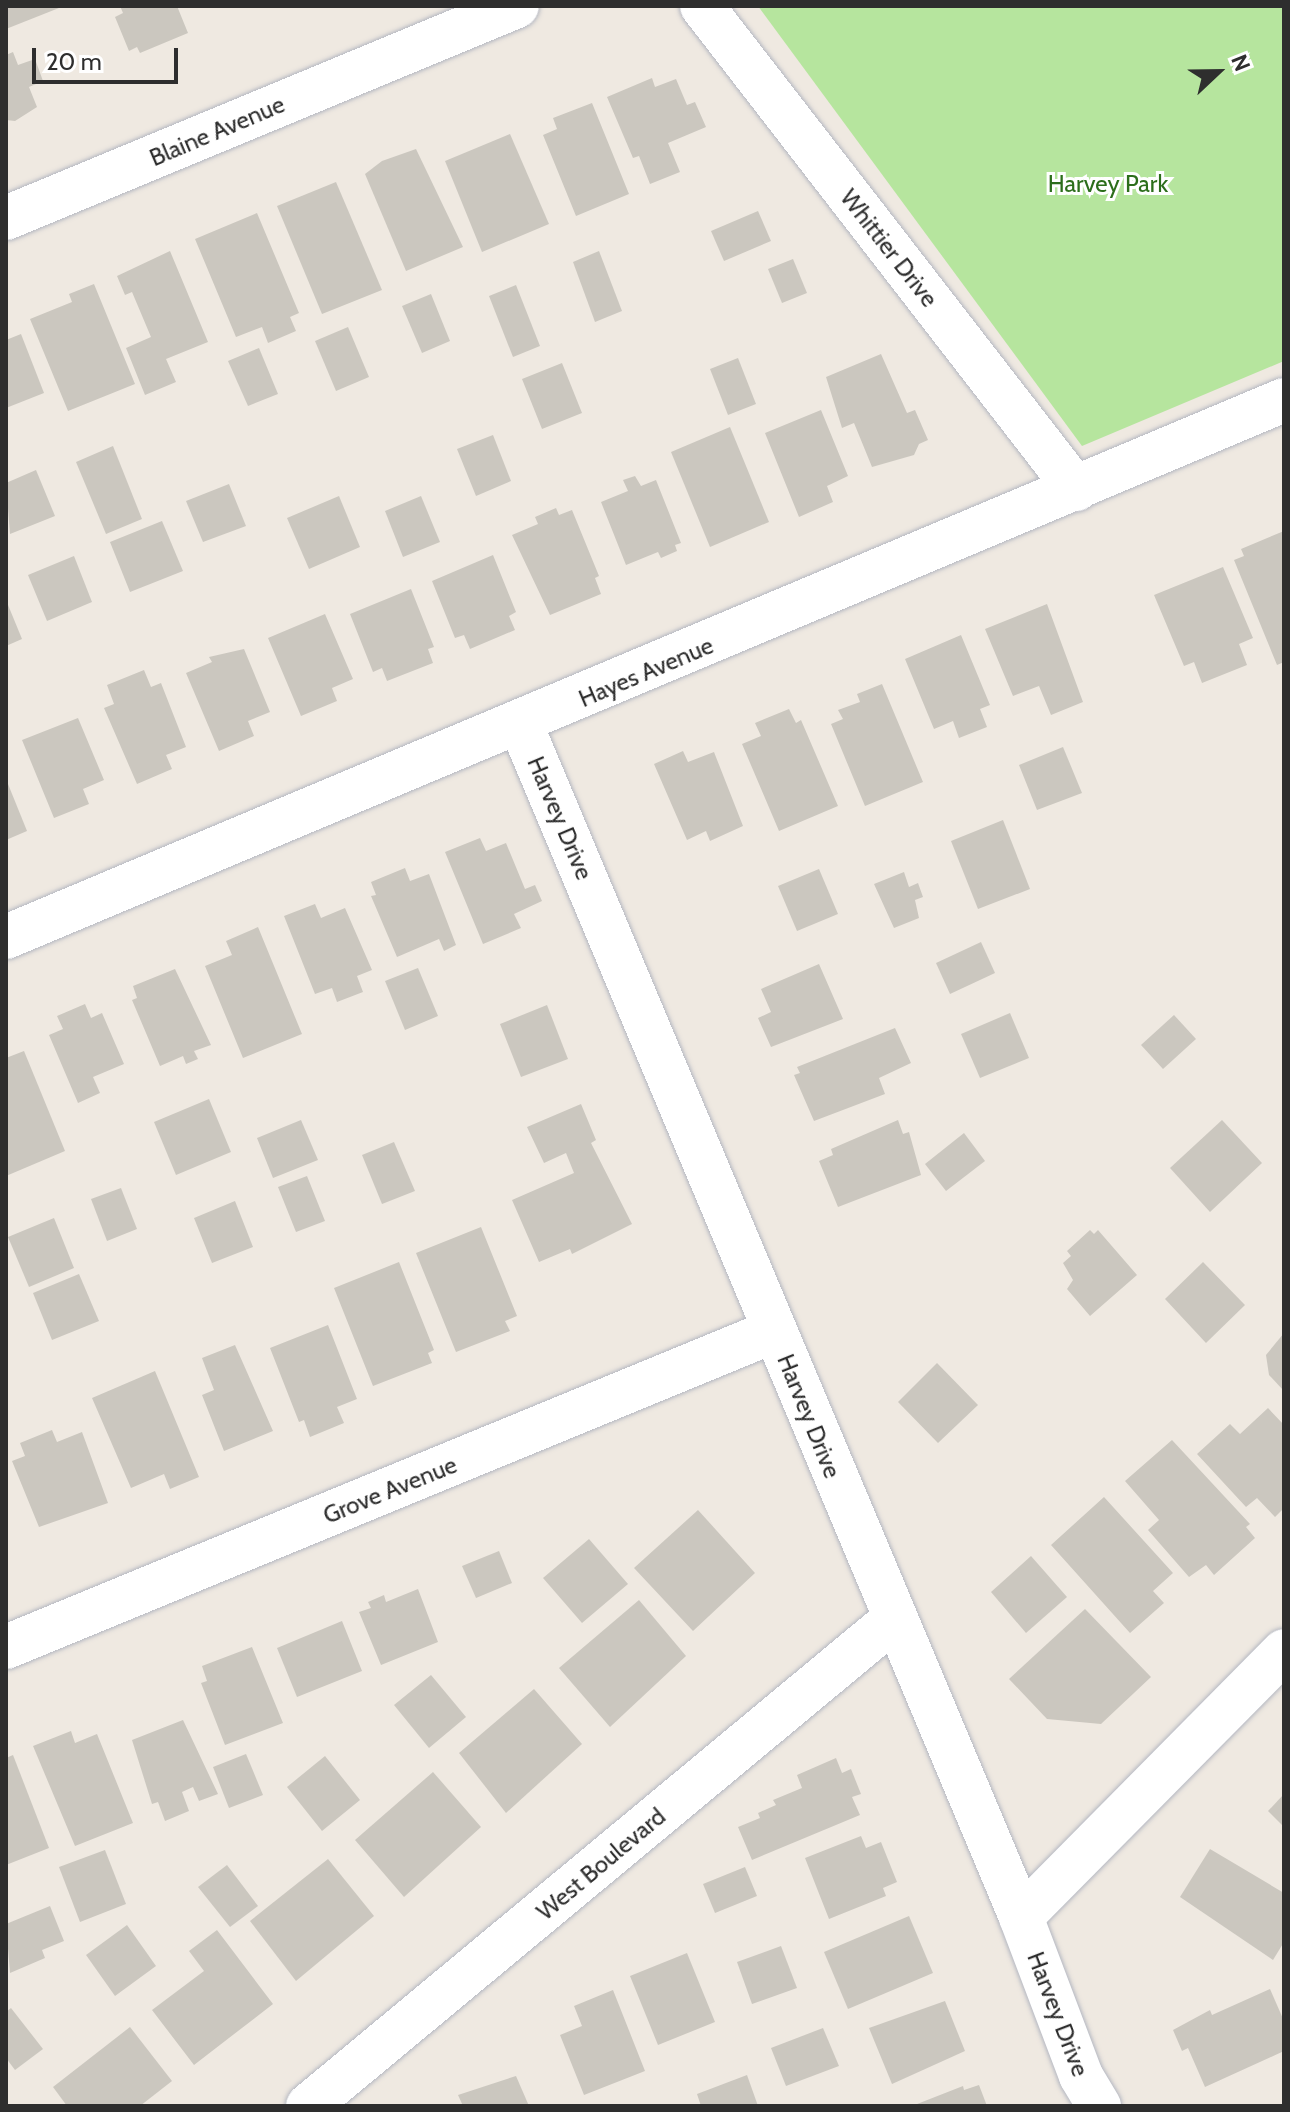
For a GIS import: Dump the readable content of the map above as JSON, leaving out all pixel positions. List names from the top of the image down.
{
  "streets": {
    "street": [
      "Blaine Avenue",
      "Whittier Drive",
      "Hayes Avenue",
      "Harvey Drive",
      "Grove Avenue",
      "West Boulevard"
    ]
  },
  "crossings": [
    ["Whittier Drive", "Hayes Avenue"],
    ["Hayes Avenue", "Harvey Drive"],
    ["Harvey Drive", "Grove Avenue"],
    ["Harvey Drive", "West Boulevard"]
  ],
  "parks": ["Harvey Park"],
  "scale_bar": "20 m",
  "north": "right"
}
